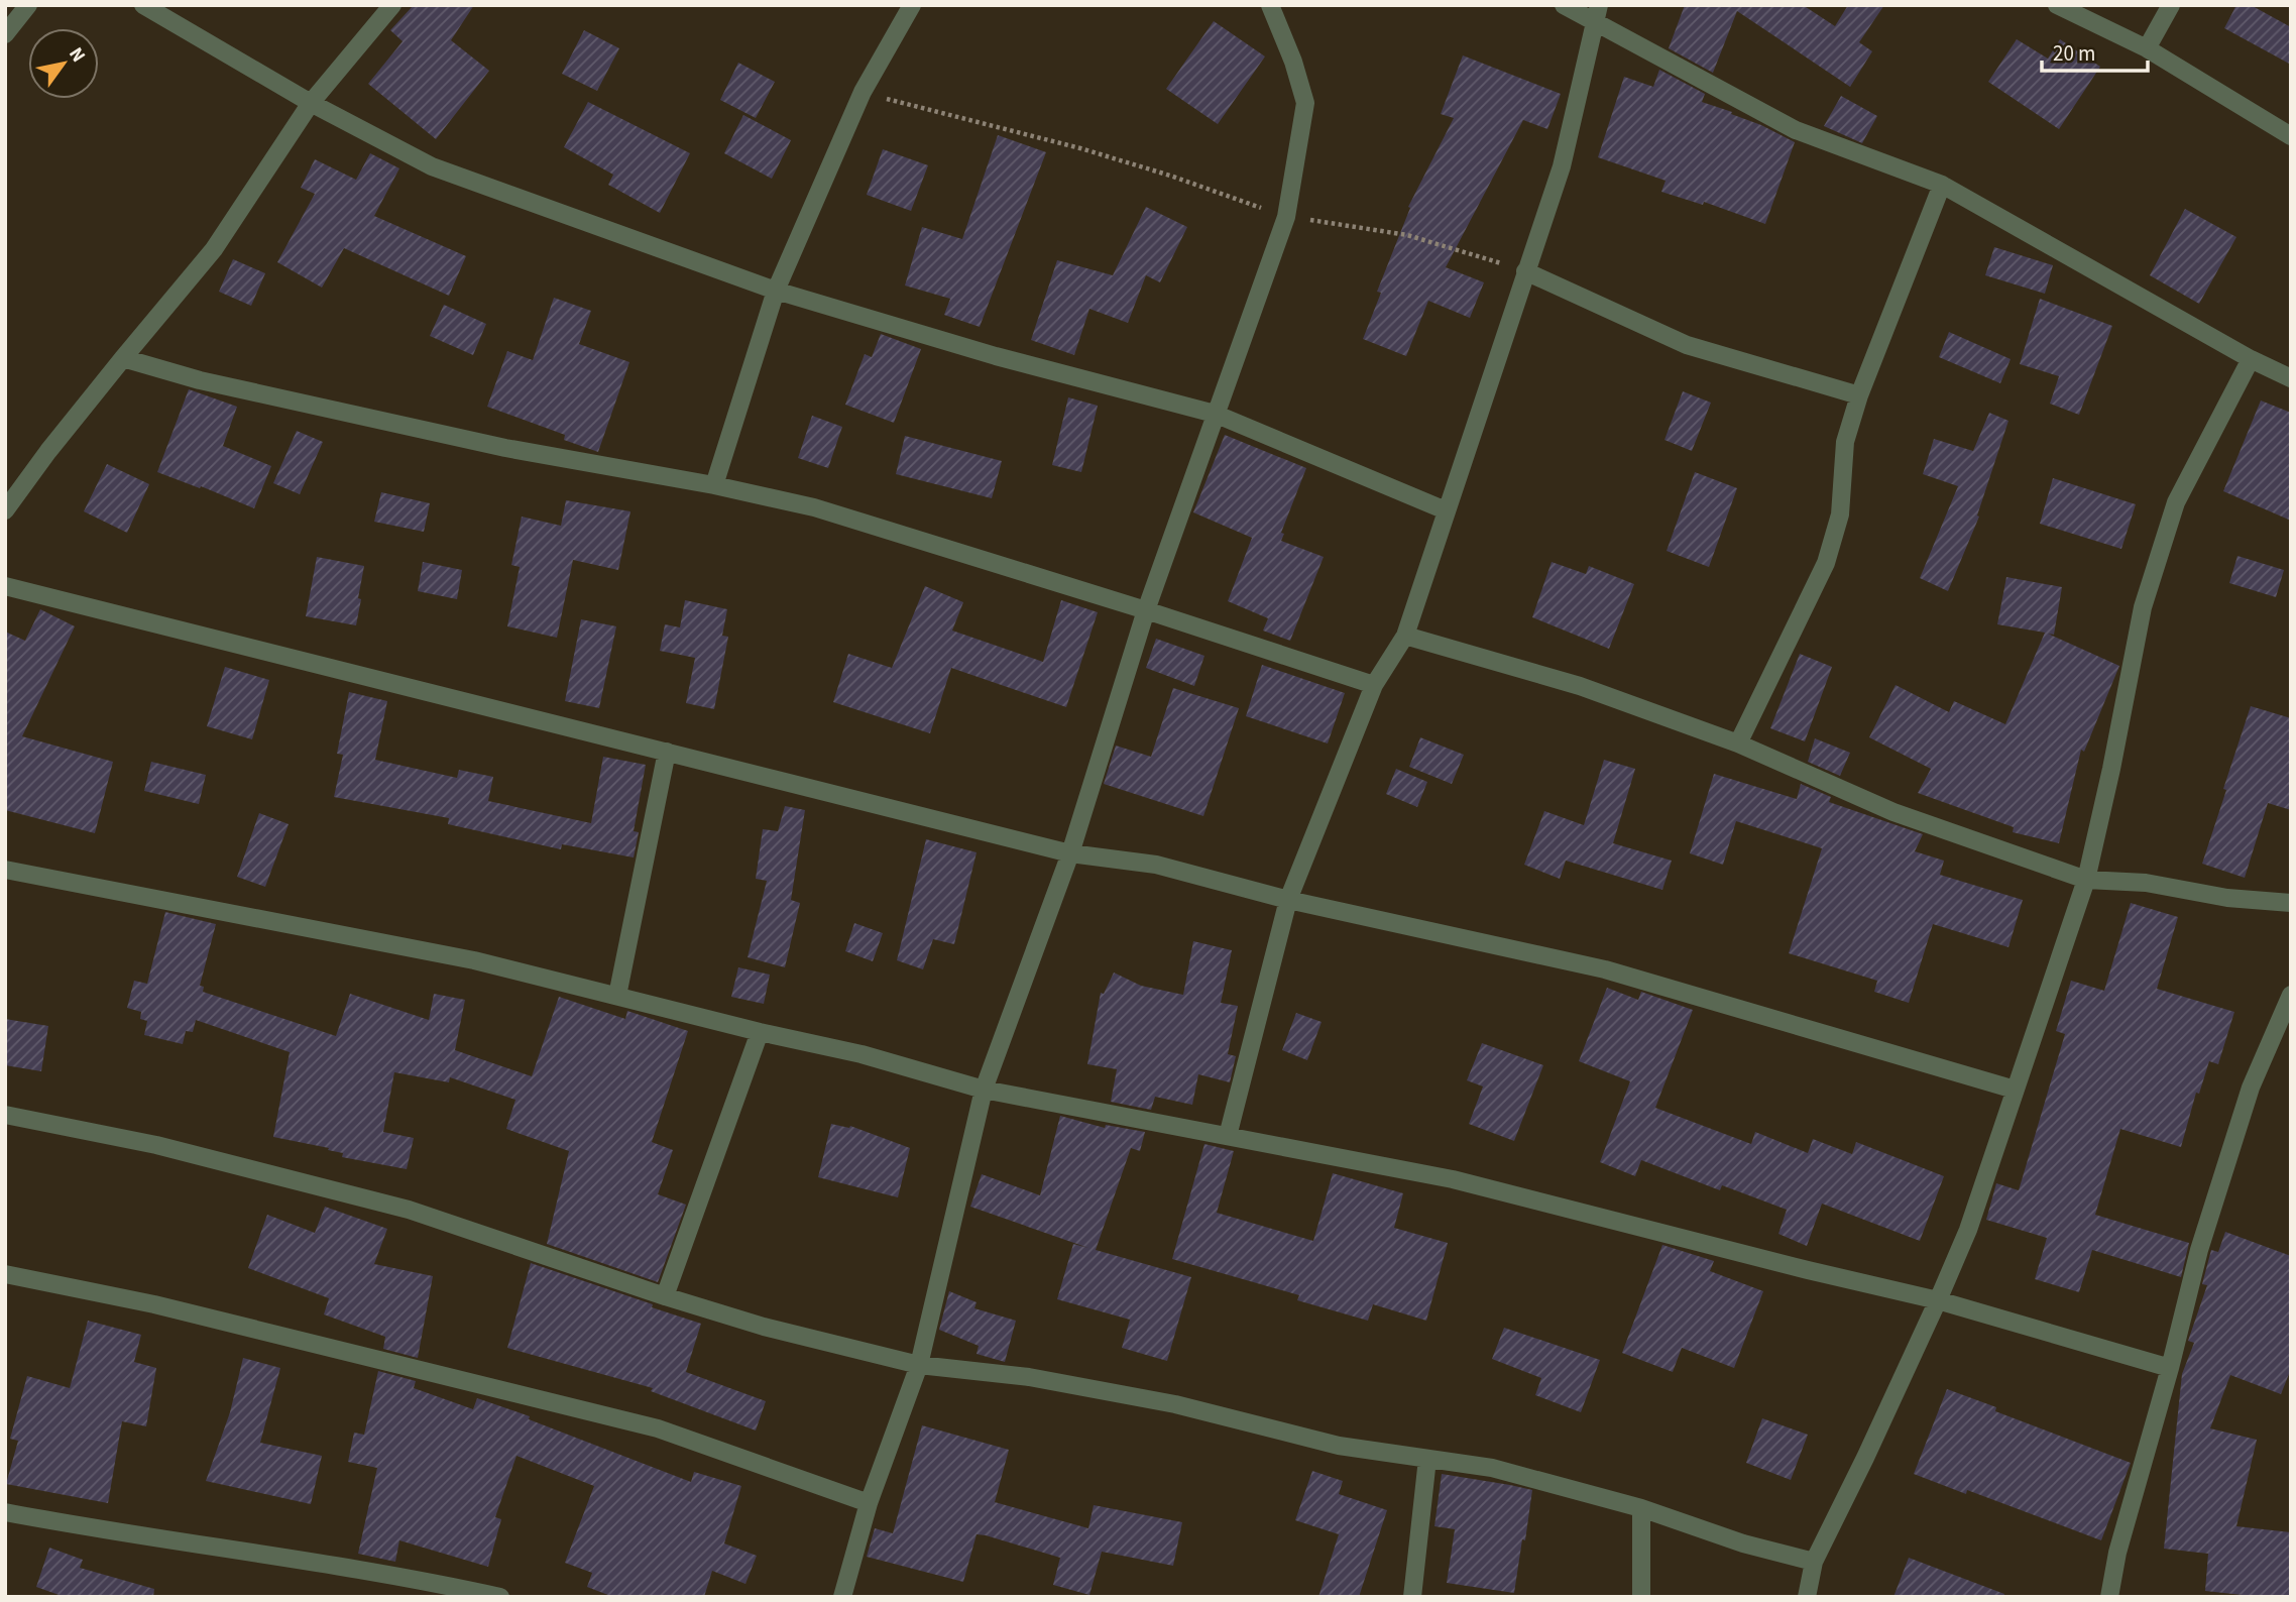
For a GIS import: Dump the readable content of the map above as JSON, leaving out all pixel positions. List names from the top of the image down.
{
  "scale_bar": "20 m",
  "north": "top right"
}
